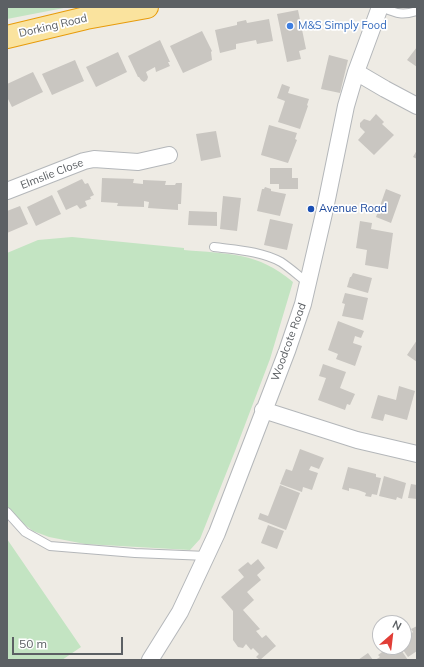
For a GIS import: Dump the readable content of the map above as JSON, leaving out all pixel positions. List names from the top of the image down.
{
  "streets": {
    "highway": ["Dorking Road"],
    "street": ["Elmslie Close", "Woodcote Road"]
  },
  "places": ["M&S Simply Food", "Avenue Road"],
  "scale_bar": "50 m",
  "north": "top right"
}
